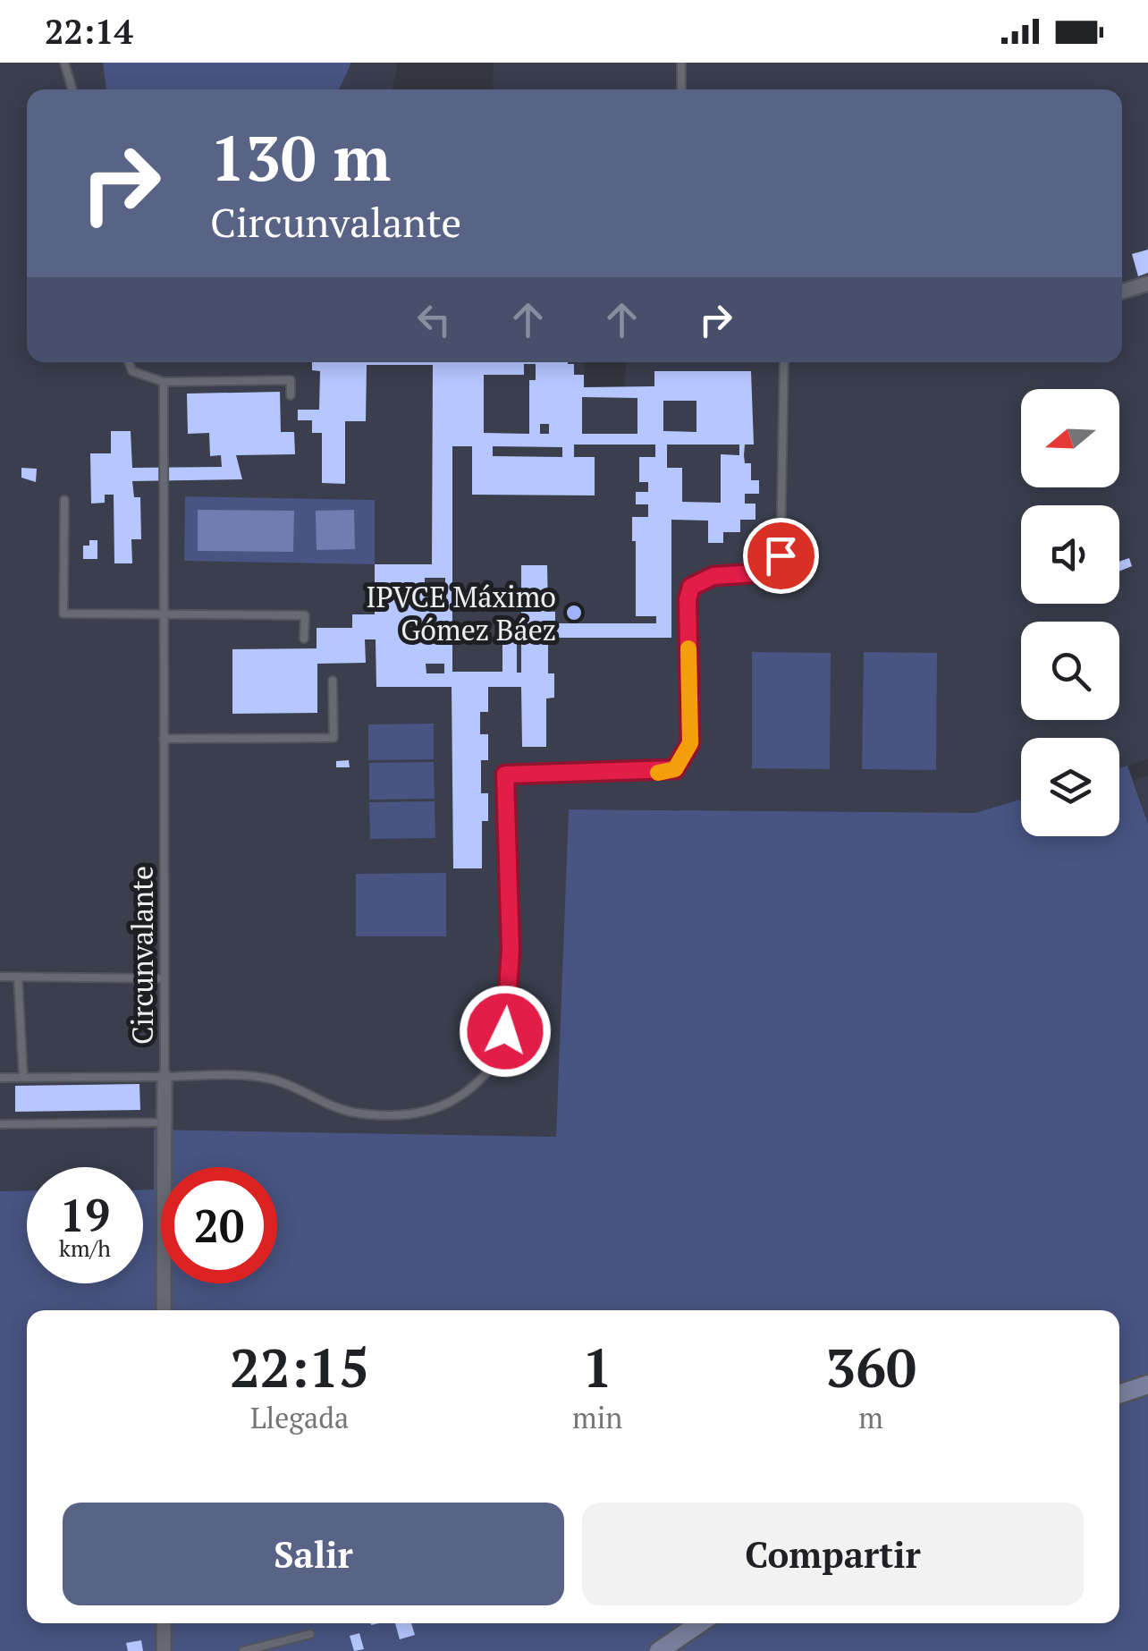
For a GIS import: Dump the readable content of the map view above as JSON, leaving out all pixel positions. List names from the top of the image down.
{
  "streets": {
    "lane": ["Circunvalante"]
  },
  "places": ["IPVCE Máximo Gómez Báez"],
  "north": "left",
  "page": {
    "status": "22:14",
    "turn": ["130 m", "Circunvalante"],
    "speed": "19 km/h",
    "limit": "20",
    "eta": [
      "22:15",
      "Llegada",
      "1",
      "min",
      "360",
      "m"
    ],
    "buttons": ["Salir", "Compartir"]
  }
}
